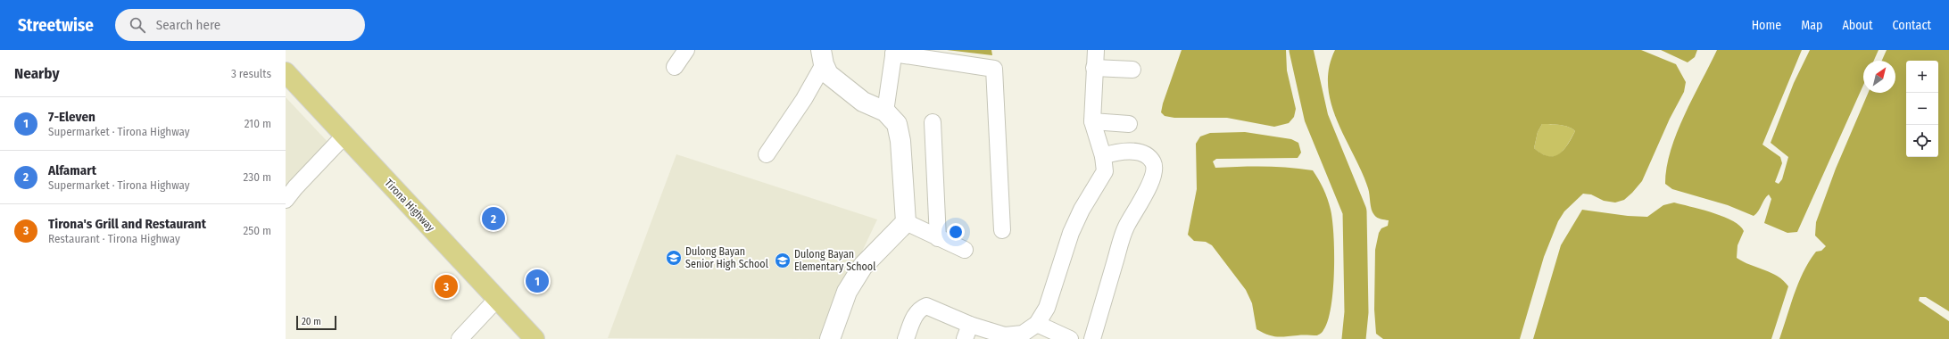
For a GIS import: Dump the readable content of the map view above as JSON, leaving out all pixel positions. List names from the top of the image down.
{
  "streets": {
    "main road": ["Tirona Highway"]
  },
  "places": {
    "school or university": ["Dulong Bayan Senior High School", "Dulong Bayan Elementary School"]
  },
  "scale_bar": "20 m",
  "north": "top right",
  "page": {
    "header": "Streetwise",
    "search": "Search here",
    "nav": [
      "Home",
      "Map",
      "About",
      "Contact"
    ],
    "heading": ["Nearby", "3 results"],
    "map_buttons": ["+", "−"],
    "list": [
      {
        "mark": "1",
        "name": "7-Eleven",
        "note": "Supermarket · Tirona Highway",
        "value": "210 m"
      },
      {
        "mark": "2",
        "name": "Alfamart",
        "note": "Supermarket · Tirona Highway",
        "value": "230 m"
      },
      {
        "mark": "3",
        "name": "Tirona's Grill and Restaurant",
        "note": "Restaurant · Tirona Highway",
        "value": "250 m"
      }
    ],
    "pins": ["2", "1", "3"],
    "scale": "20 m"
  }
}
